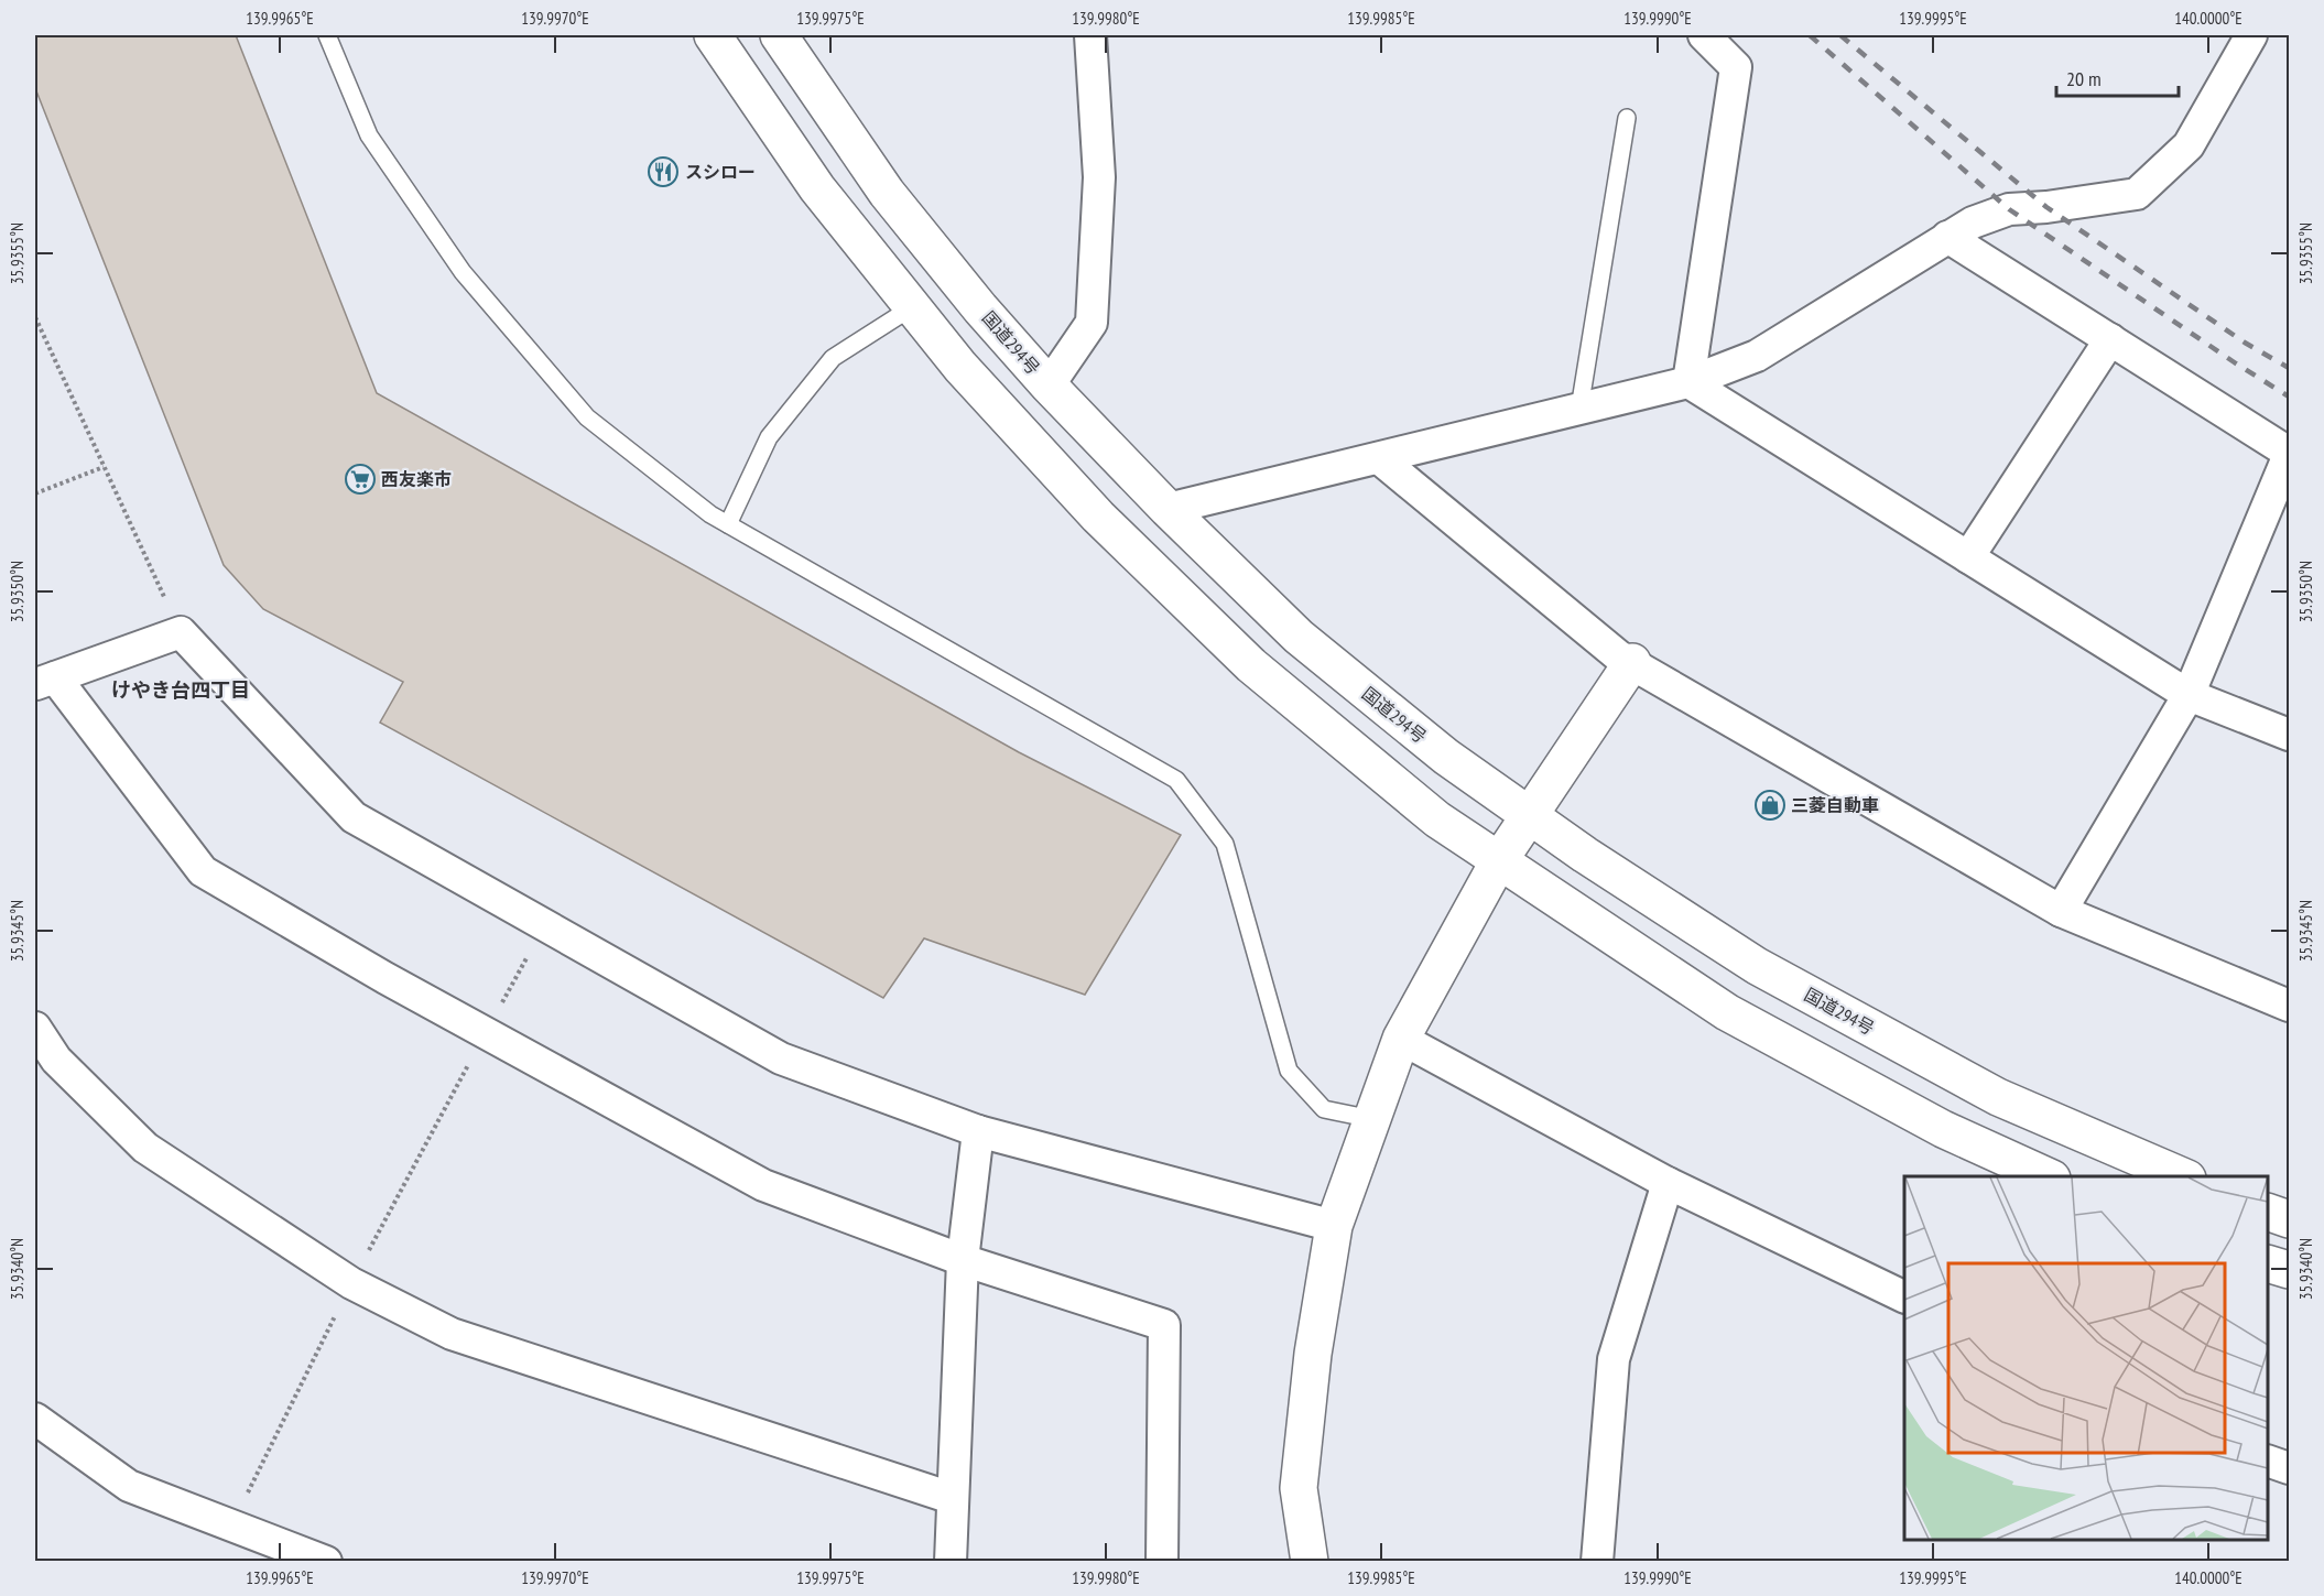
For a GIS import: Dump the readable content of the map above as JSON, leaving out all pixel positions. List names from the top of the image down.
{
  "streets": {
    "main road": ["国道294号"]
  },
  "districts": ["けやき台四丁目"],
  "places": {
    "restaurant": ["スシロー"],
    "supermarket": ["西友楽市"],
    "shop": ["三菱自動車"]
  },
  "scale_bar": "20 m",
  "coordinates": [
    "139.9965°E",
    "139.9970°E",
    "139.9975°E",
    "139.9980°E",
    "139.9985°E",
    "139.9990°E",
    "139.9995°E",
    "140.0000°E",
    "35.9355°N",
    "35.9350°N",
    "35.9345°N",
    "35.9340°N"
  ]
}
